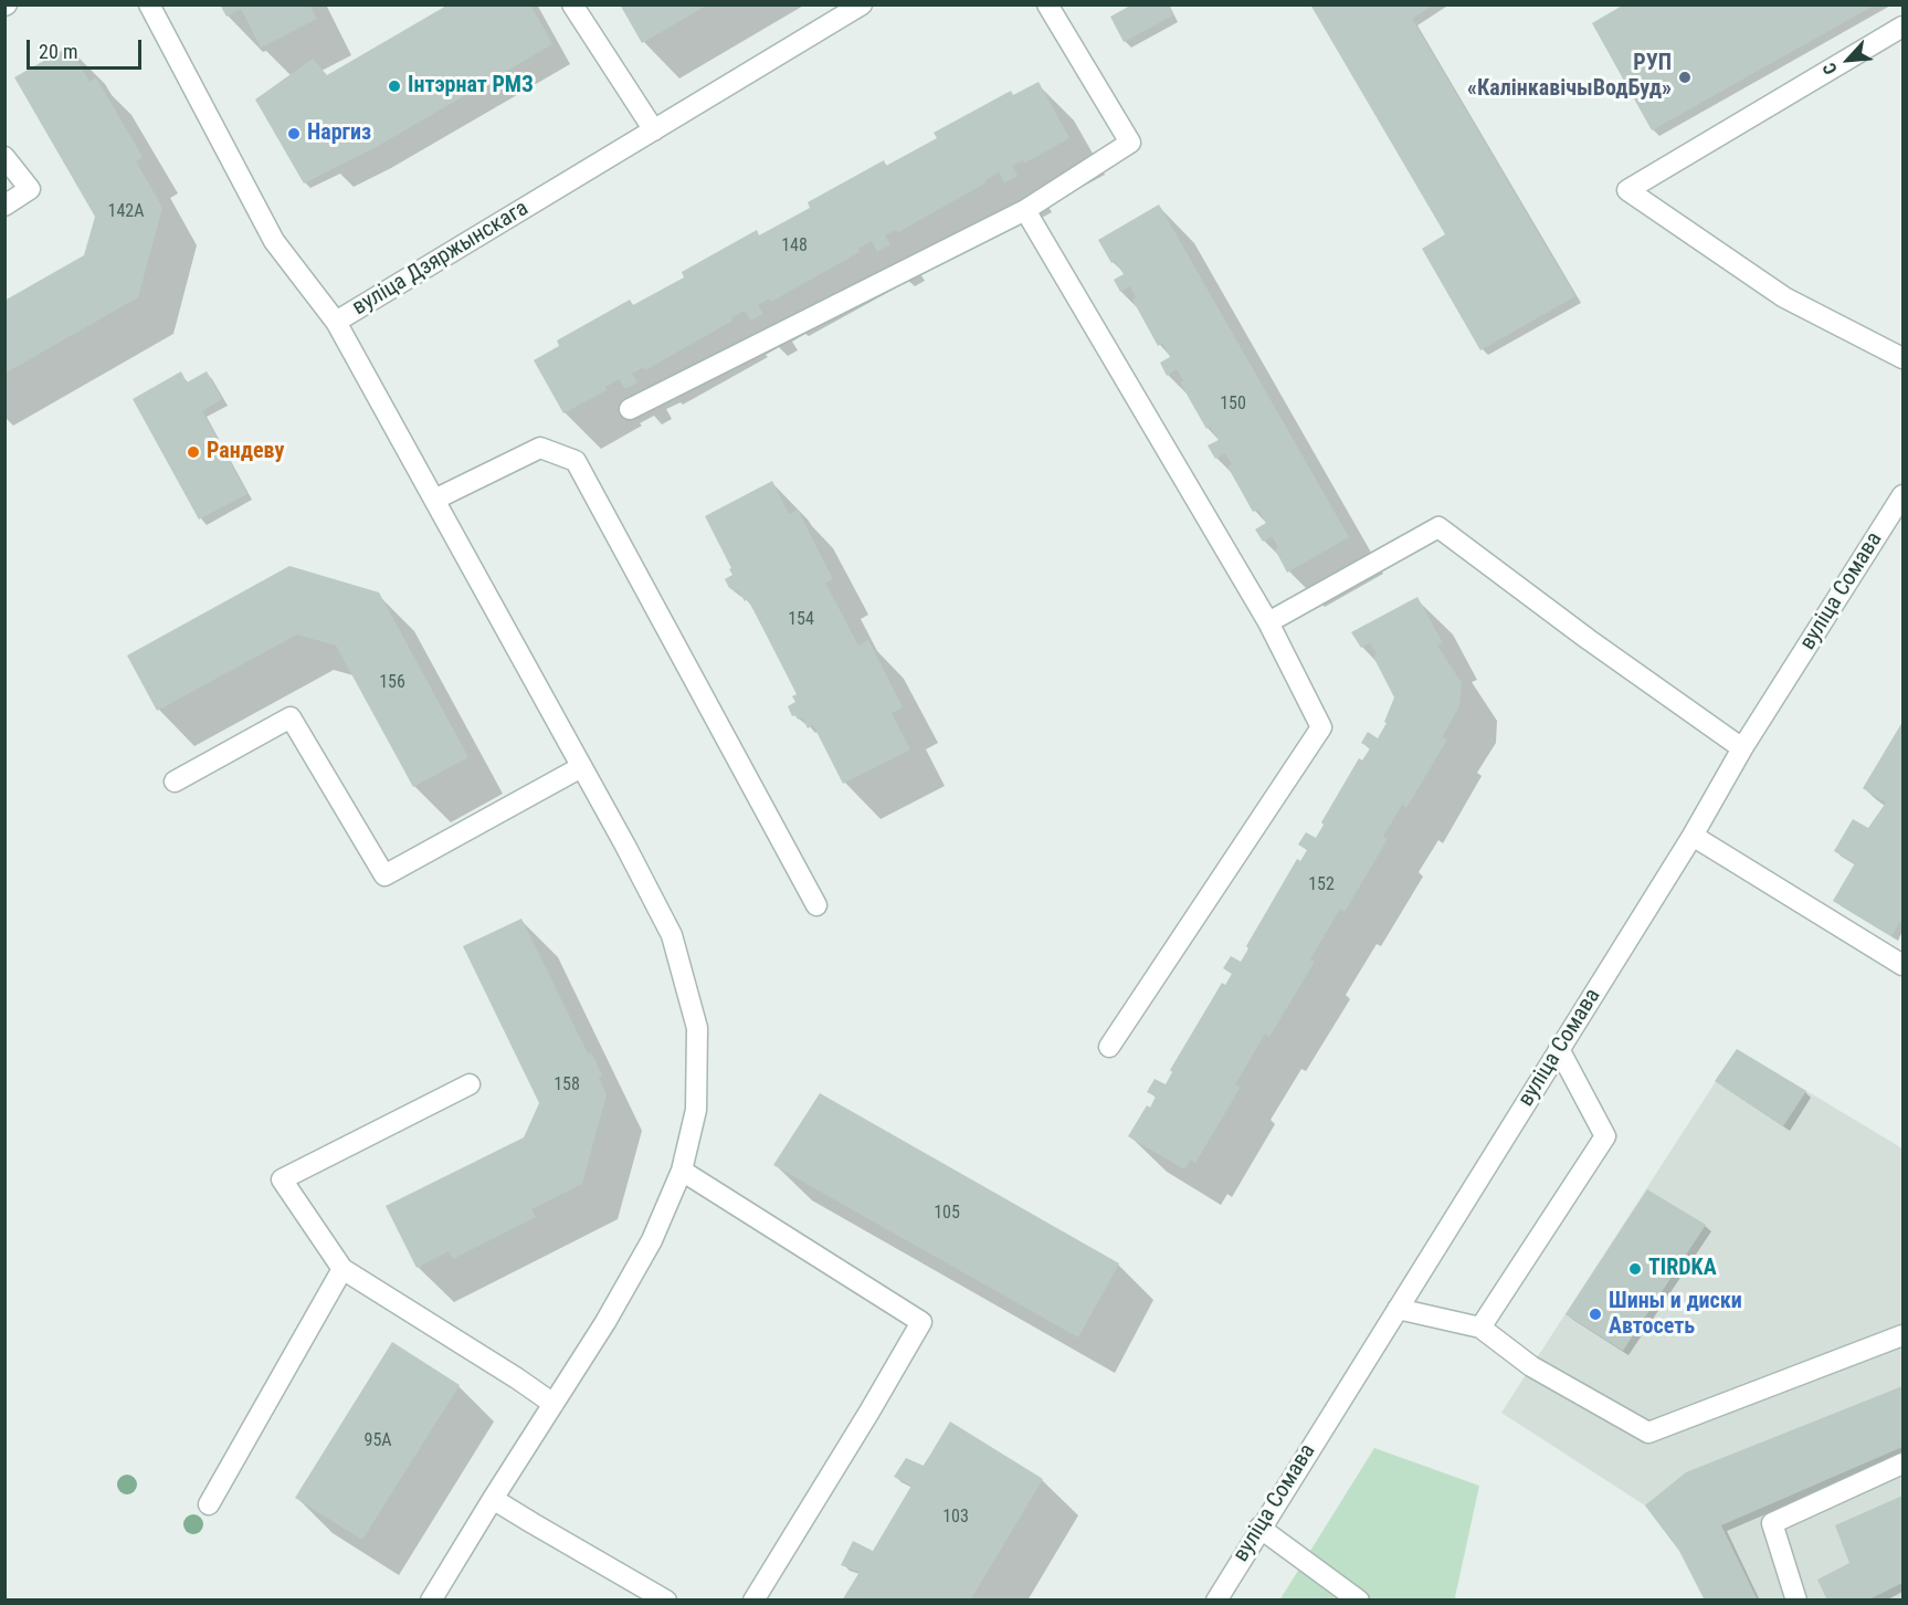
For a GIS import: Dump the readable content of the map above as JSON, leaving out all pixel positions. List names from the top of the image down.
{
  "streets": {
    "street": ["вуліца Дзяржынскага", "вуліца Сомава"]
  },
  "places": [
    "РУП «КалінкавічыВодБуд»",
    "Інтэрнат РМЗ",
    "Наргиз",
    "Рандеву",
    "TIRDKA",
    "Шины и диски Автосеть"
  ],
  "house_numbers": [
    "142А",
    "148",
    "150",
    "154",
    "156",
    "152",
    "158",
    "105",
    "95А",
    "103"
  ],
  "scale_bar": "20 m",
  "north": "bottom left"
}
